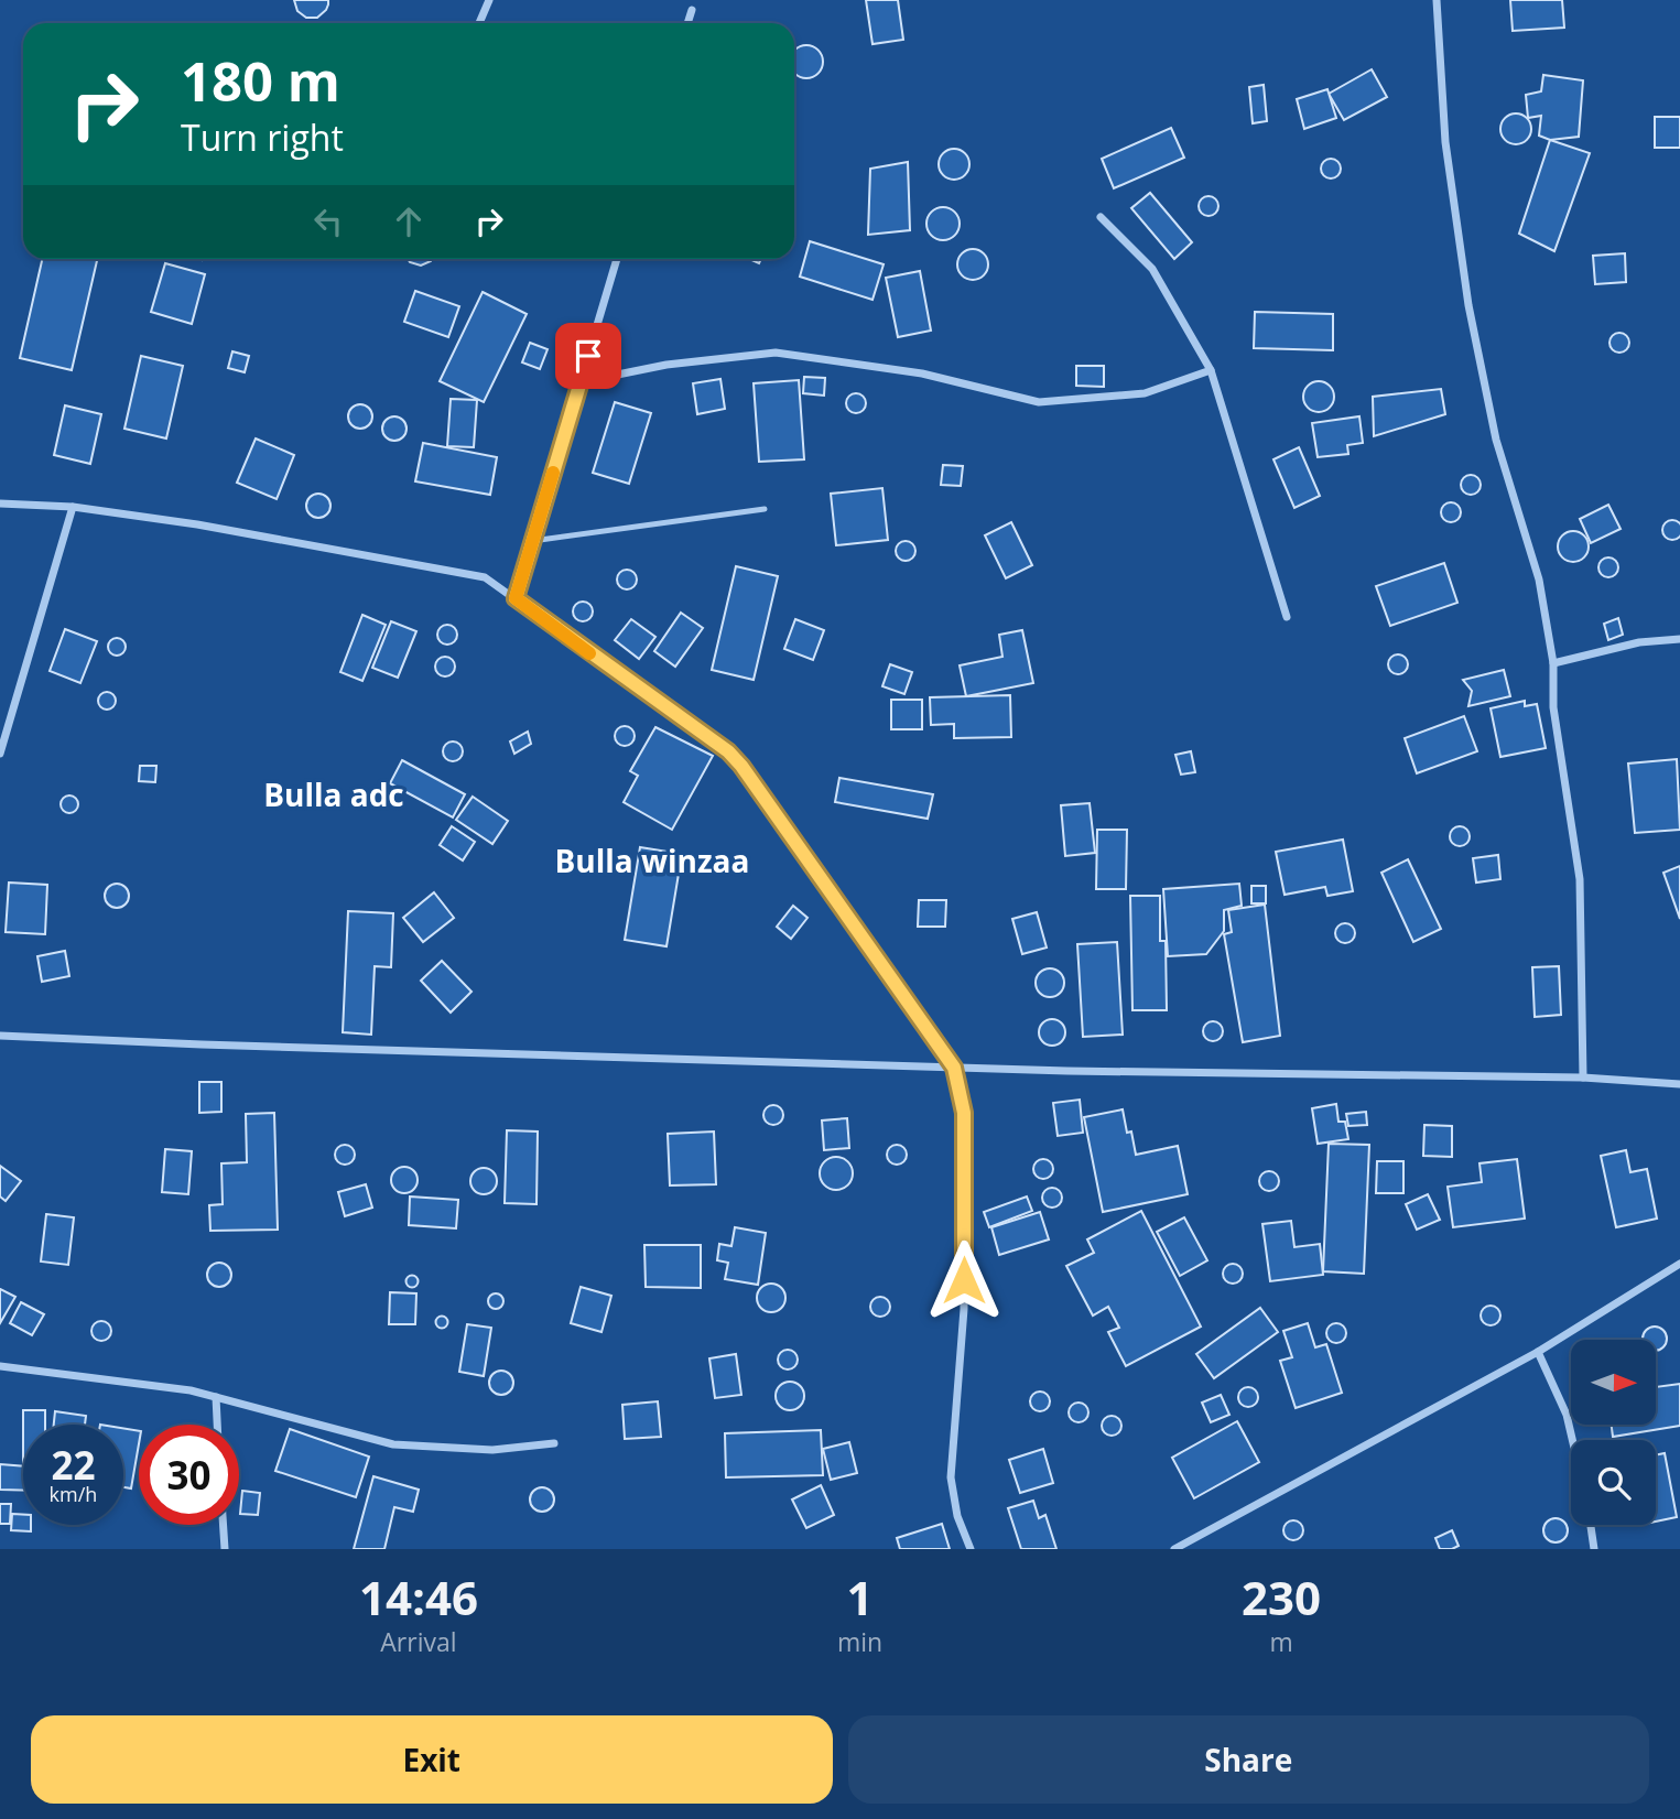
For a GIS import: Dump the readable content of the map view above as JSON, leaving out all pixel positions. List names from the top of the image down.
{
  "districts": ["Bulla adc", "Bulla winzaa"],
  "north": "right",
  "page": {
    "turn": ["180 m", "Turn right"],
    "speed": "22 km/h",
    "limit": "30",
    "eta": [
      "14:46",
      "Arrival",
      "1",
      "min",
      "230",
      "m"
    ],
    "buttons": ["Exit", "Share"]
  }
}
